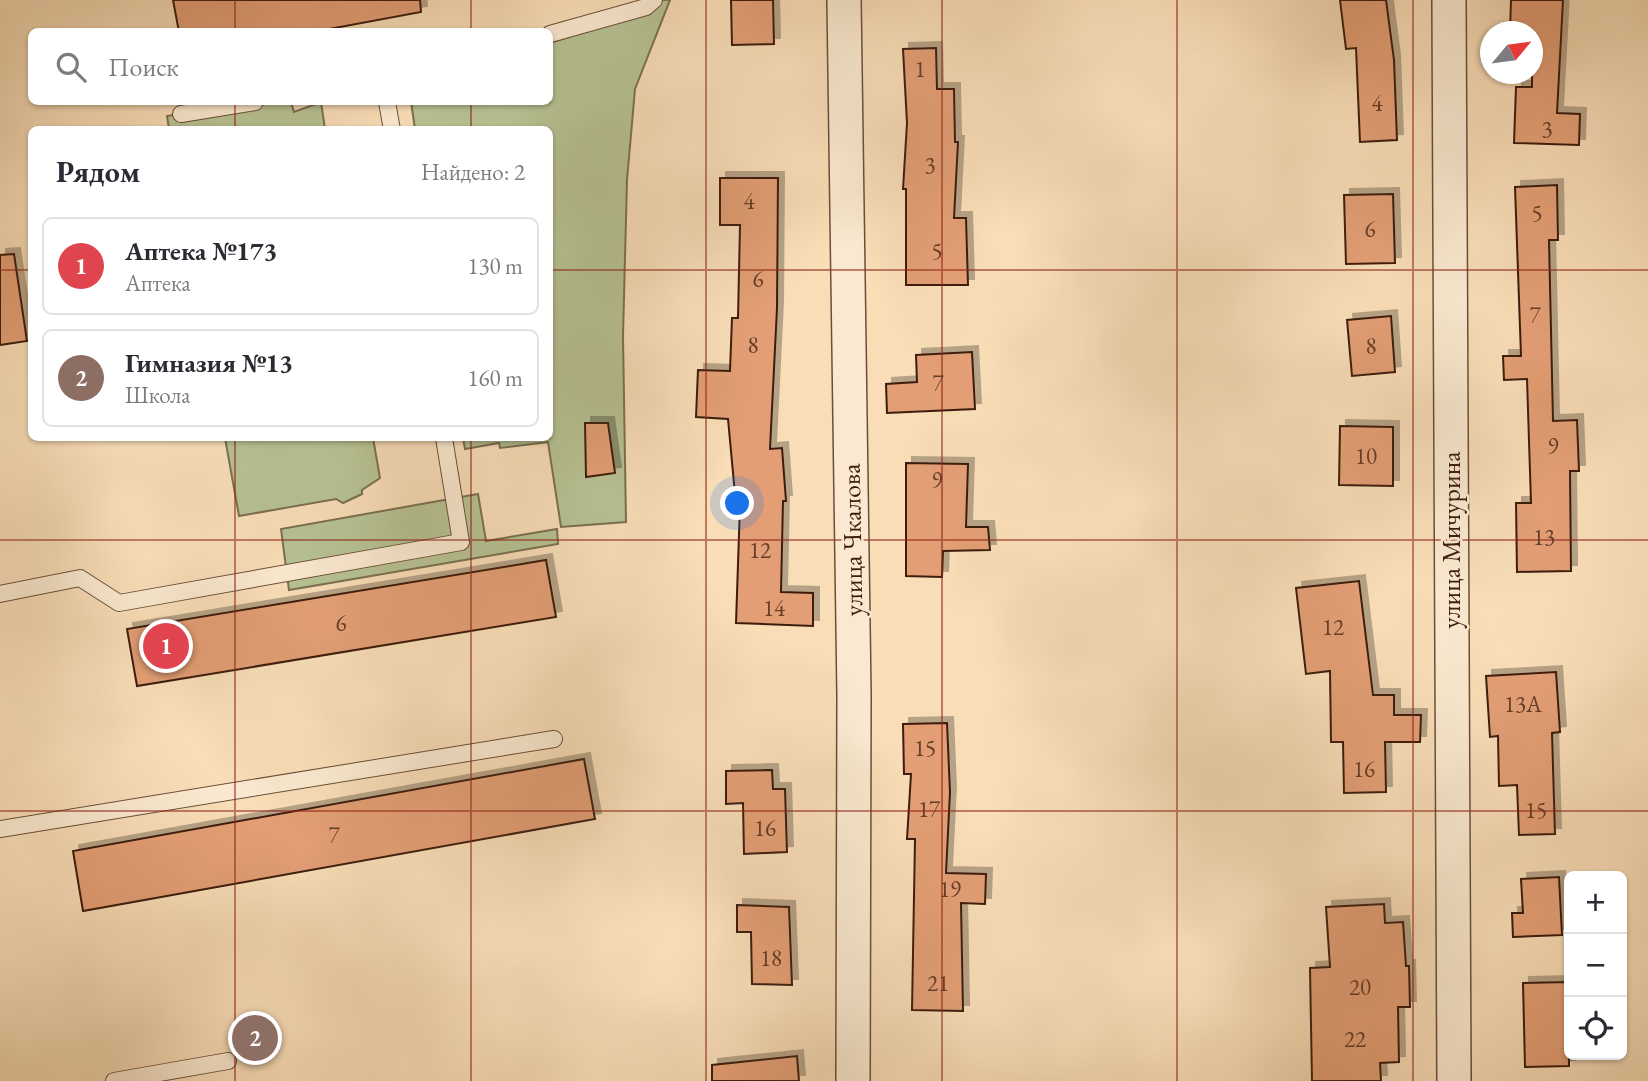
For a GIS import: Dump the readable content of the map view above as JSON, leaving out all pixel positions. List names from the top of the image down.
{
  "streets": {
    "street": ["улица Чкалова", "улица Мичурина"]
  },
  "house_numbers": [
    "1",
    "4",
    "3",
    "3",
    "4",
    "5",
    "6",
    "5",
    "6",
    "7",
    "8",
    "8",
    "7",
    "9",
    "10",
    "9",
    "13",
    "12",
    "14",
    "6",
    "12",
    "13А",
    "15",
    "16",
    "17",
    "15",
    "16",
    "7",
    "19",
    "18",
    "21",
    "20",
    "22"
  ],
  "north": "top right",
  "page": {
    "search": "Поиск",
    "heading": ["Рядом", "Найдено: 2"],
    "list": [
      {
        "mark": "1",
        "name": "Аптека №173",
        "note": "Аптека",
        "value": "130 m"
      },
      {
        "mark": "2",
        "name": "Гимназия №13",
        "note": "Школа",
        "value": "160 m"
      }
    ],
    "pins": ["1", "2"],
    "map_buttons": ["+", "−"]
  }
}
